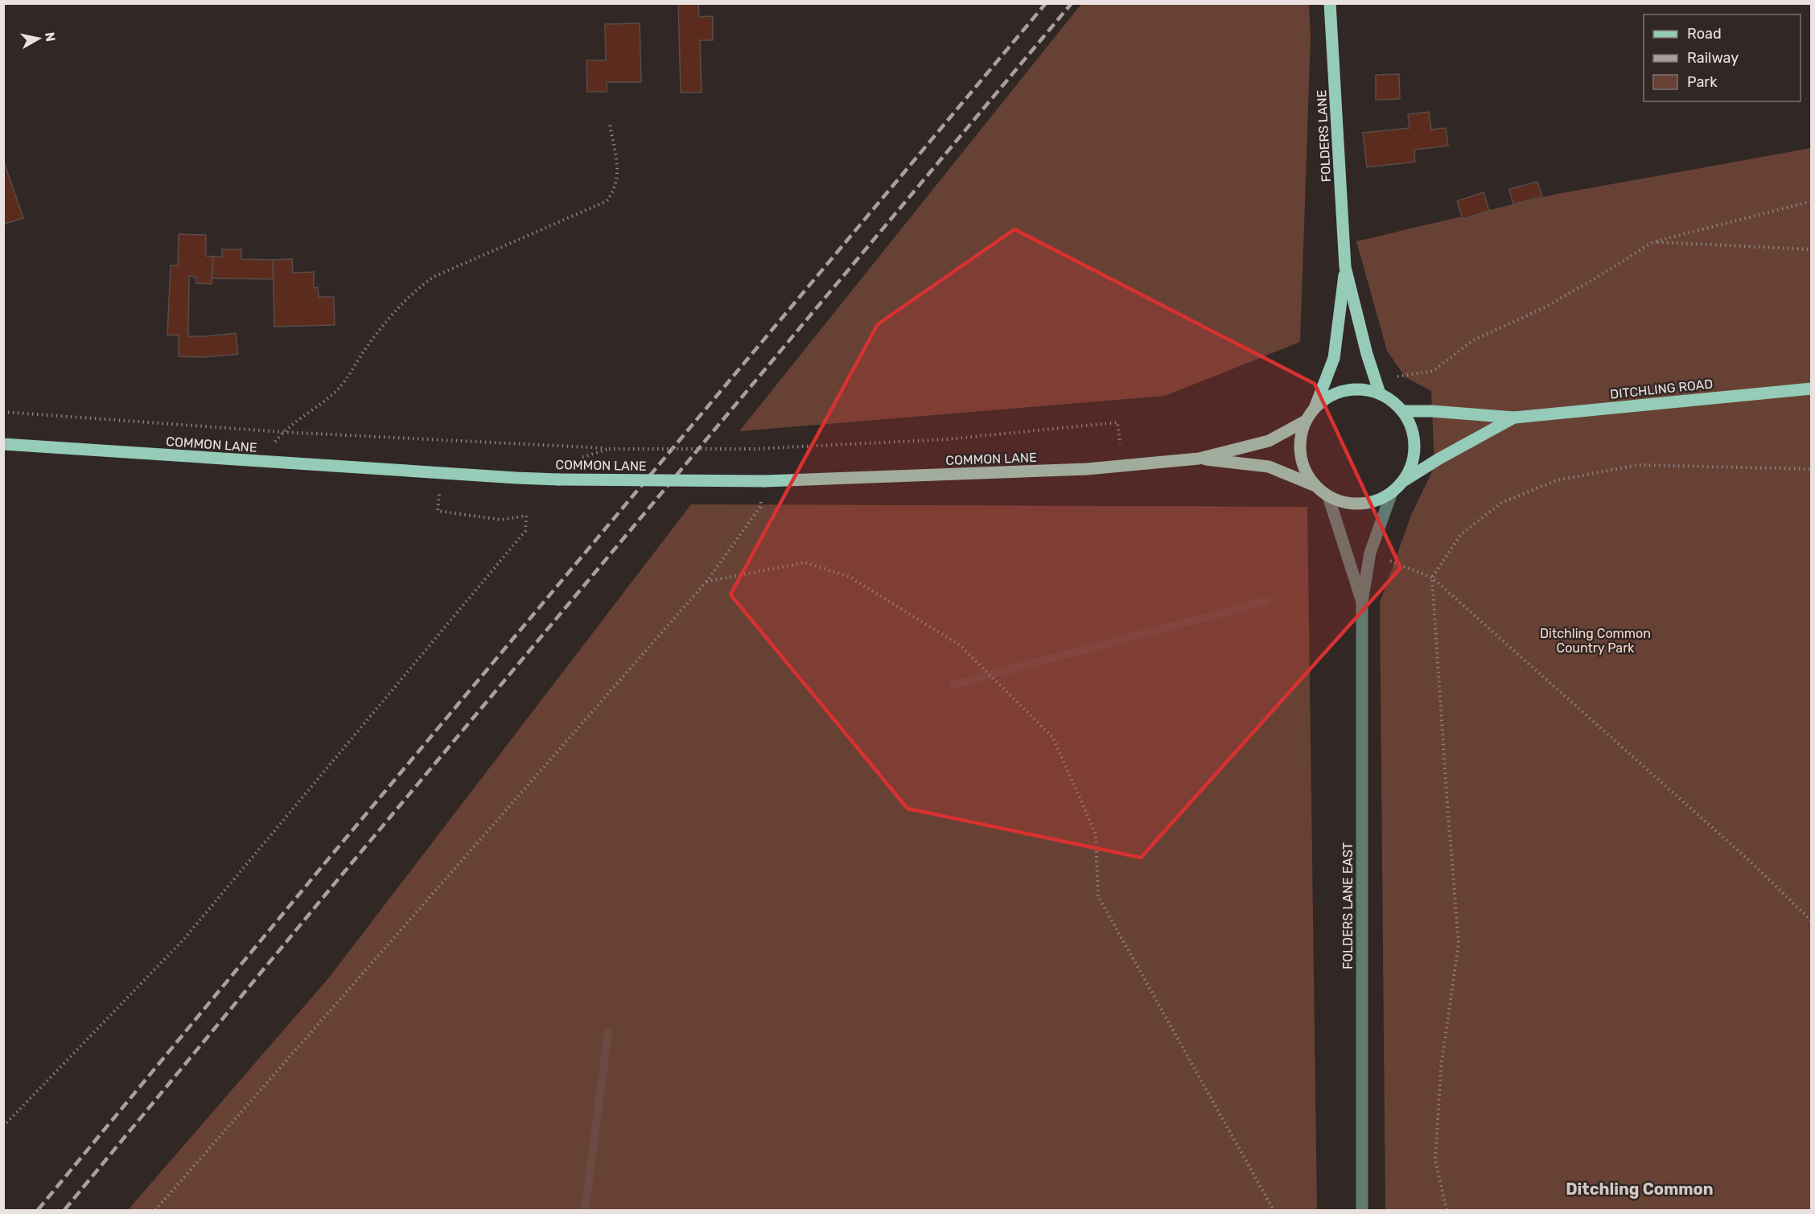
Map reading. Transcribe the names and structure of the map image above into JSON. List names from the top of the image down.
{
  "streets": {
    "main road": ["FOLDERS LANE", "DITCHLING ROAD", "COMMON LANE"],
    "street": ["FOLDERS LANE EAST"]
  },
  "crossings": [
    ["FOLDERS LANE", "DITCHLING ROAD"],
    ["FOLDERS LANE", "COMMON LANE"],
    ["FOLDERS LANE", "FOLDERS LANE EAST"],
    ["DITCHLING ROAD", "COMMON LANE"],
    ["DITCHLING ROAD", "FOLDERS LANE EAST"],
    ["COMMON LANE", "FOLDERS LANE EAST"]
  ],
  "districts": ["Ditchling Common"],
  "parks": ["Ditchling Common Country Park"],
  "legend": ["Road", "Railway", "Park"],
  "north": "right"
}
